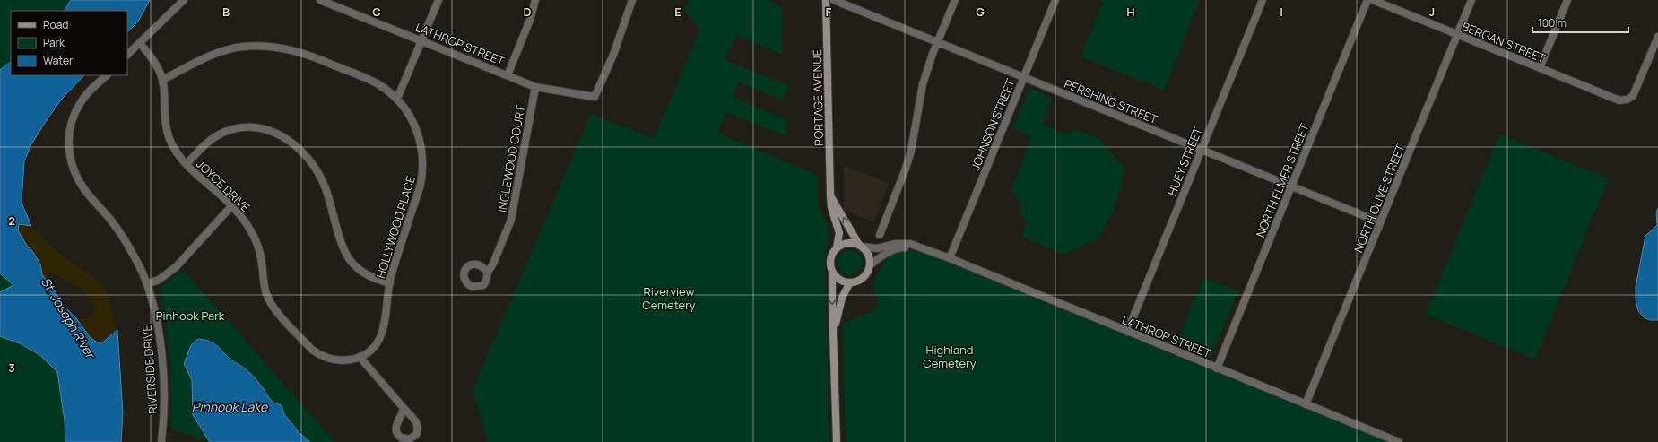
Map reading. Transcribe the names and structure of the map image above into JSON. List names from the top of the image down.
{
  "streets": {
    "main road": ["PORTAGE AVENUE"],
    "street": [
      "BERGAN STREET",
      "LATHROP STREET",
      "PERSHING STREET",
      "JOHNSON STREET",
      "INGLEWOOD COURT",
      "HUEY STREET",
      "NORTH ELMER STREET",
      "JOYCE DRIVE",
      "NORTH OLIVE STREET",
      "HOLLYWOOD PLACE",
      "RIVERSIDE DRIVE"
    ]
  },
  "crossings": [
    ["BERGAN STREET", "NORTH OLIVE STREET"],
    ["LATHROP STREET", "PORTAGE AVENUE"],
    ["LATHROP STREET", "JOHNSON STREET"],
    ["LATHROP STREET", "INGLEWOOD COURT"],
    ["LATHROP STREET", "HUEY STREET"],
    ["LATHROP STREET", "NORTH ELMER STREET"],
    ["LATHROP STREET", "NORTH OLIVE STREET"],
    ["PERSHING STREET", "JOHNSON STREET"],
    ["PERSHING STREET", "HUEY STREET"],
    ["PERSHING STREET", "NORTH ELMER STREET"],
    ["PERSHING STREET", "NORTH OLIVE STREET"],
    ["JOYCE DRIVE", "HOLLYWOOD PLACE"]
  ],
  "water": ["St. Joseph River", "Pinhook Lake"],
  "parks": ["Riverview Cemetery", "Pinhook Park", "Highland Cemetery"],
  "legend": ["Road", "Park", "Water"],
  "scale_bar": "100 m",
  "grid": {
    "columns": [
      "B",
      "C",
      "D",
      "E",
      "F",
      "G",
      "H",
      "I",
      "J"
    ],
    "rows": ["2", "3"]
  }
}
